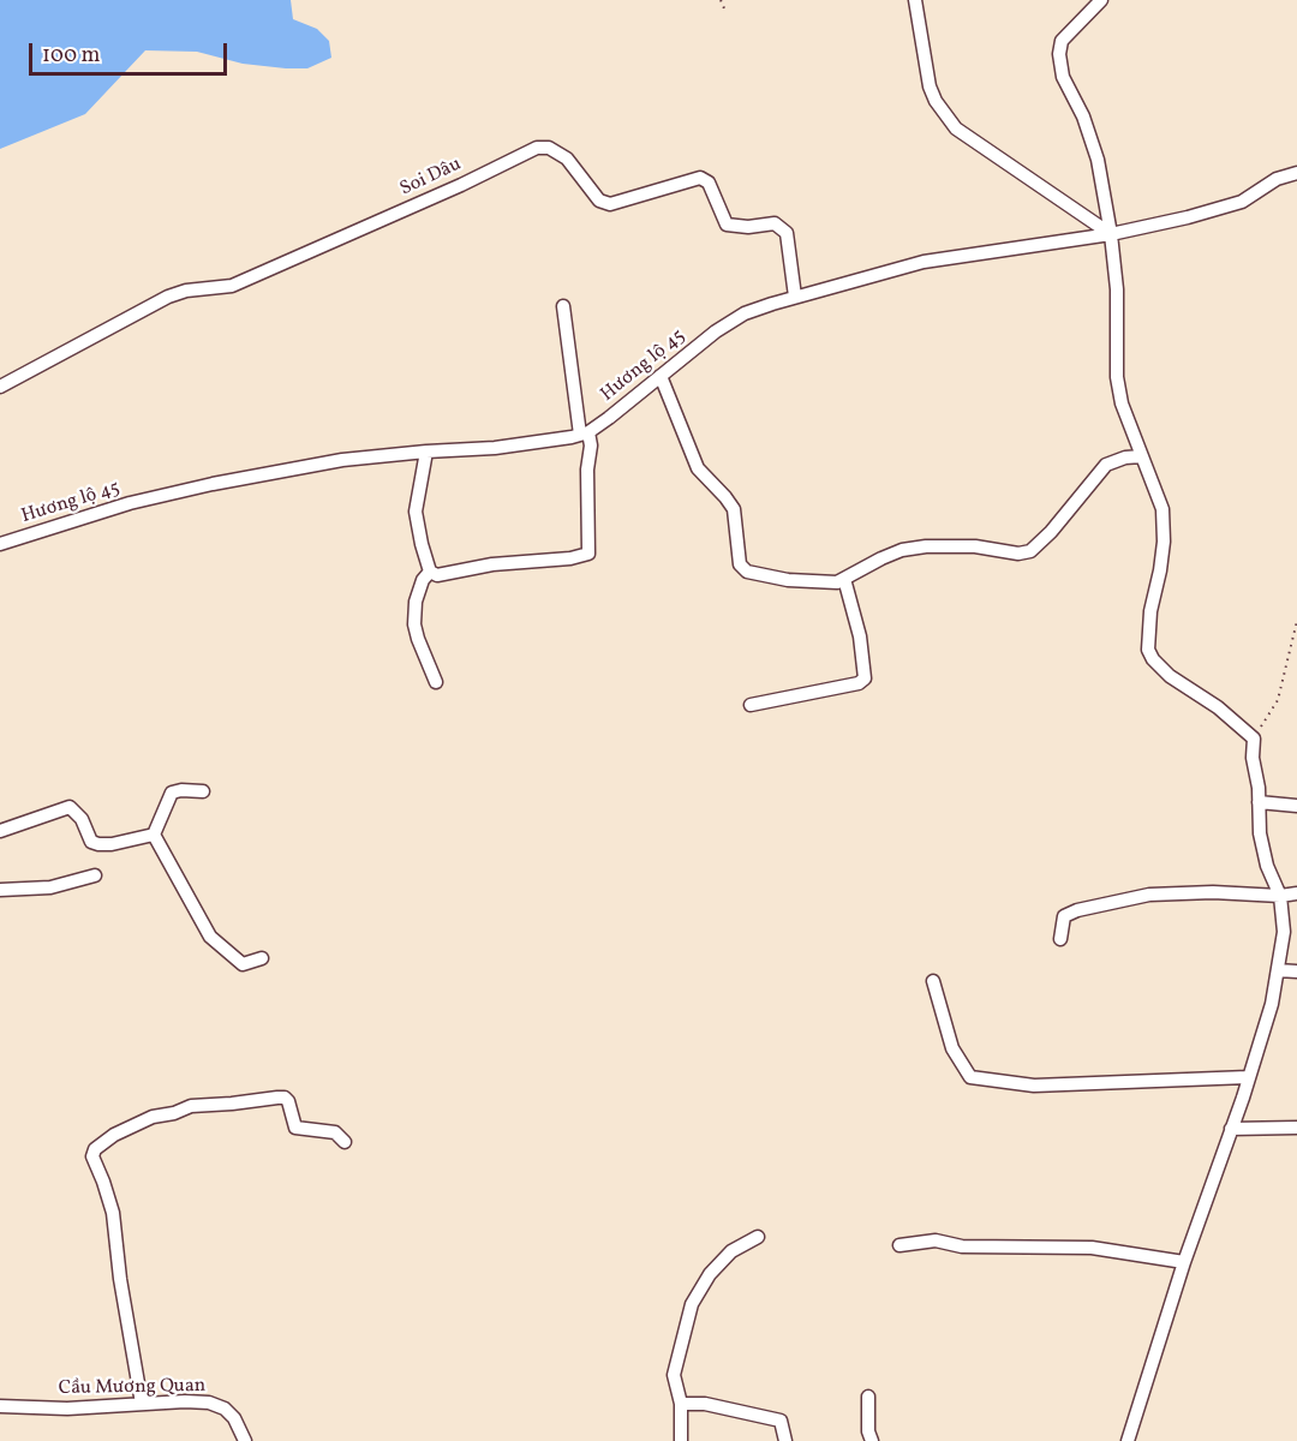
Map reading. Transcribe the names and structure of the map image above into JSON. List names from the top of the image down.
{
  "streets": {
    "street": ["Soi Dâu", "Hương lộ 45", "Cầu Mương Quan"]
  },
  "crossings": [
    ["Soi Dâu", "Hương lộ 45"]
  ],
  "scale_bar": "100 m"
}
